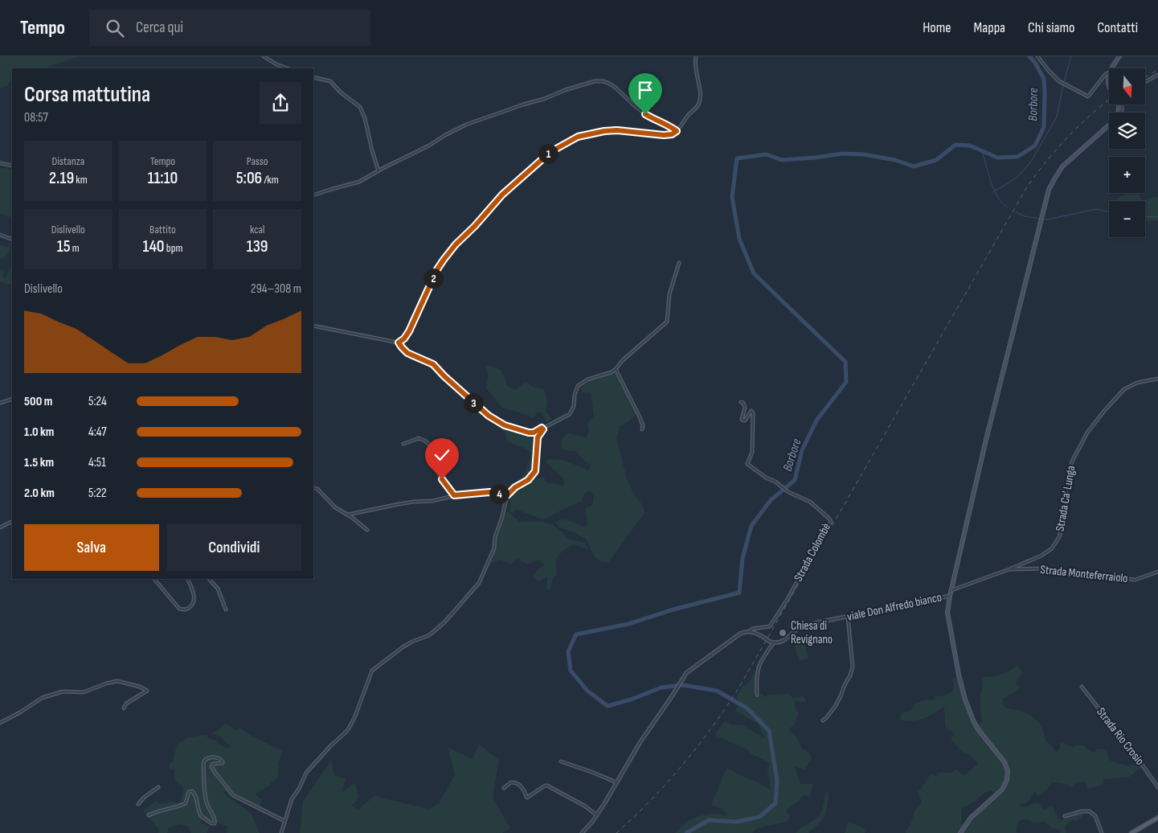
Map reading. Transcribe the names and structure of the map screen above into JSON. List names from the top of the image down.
{
  "streets": {
    "street": [
      "Strada Ca' Lunga",
      "Strada Colombè",
      "Strada Monteferraiolo",
      "viale Don Alfredo bianco",
      "Strada Rio Crosio"
    ]
  },
  "crossings": [
    ["Strada Ca' Lunga", "Strada Monteferraiolo"]
  ],
  "water": ["Borbore"],
  "places": ["Chiesa di Revignano"],
  "north": "bottom",
  "page": {
    "header": "Tempo",
    "search": "Cerca qui",
    "nav": [
      "Home",
      "Mappa",
      "Chi siamo",
      "Contatti"
    ],
    "map_buttons": ["+", "−"],
    "heading": ["Corsa mattutina", "08:57"],
    "stats": [
      ["Distanza", "2.19 km"],
      ["Tempo", "11:10"],
      ["Passo", "5:06 /km"],
      ["Dislivello", "15 m"],
      ["Battito", "140 bpm"],
      ["kcal", "139"]
    ],
    "pins": [
      "1",
      "2",
      "3",
      "4"
    ],
    "chart": ["Dislivello", "294–308 m"],
    "list": [
      {
        "name": "500 m",
        "note": "5:24"
      },
      {
        "name": "1.0 km",
        "note": "4:47"
      },
      {
        "name": "1.5 km",
        "note": "4:51"
      },
      {
        "name": "2.0 km",
        "note": "5:22"
      }
    ],
    "buttons": ["Salva", "Condividi"]
  }
}
